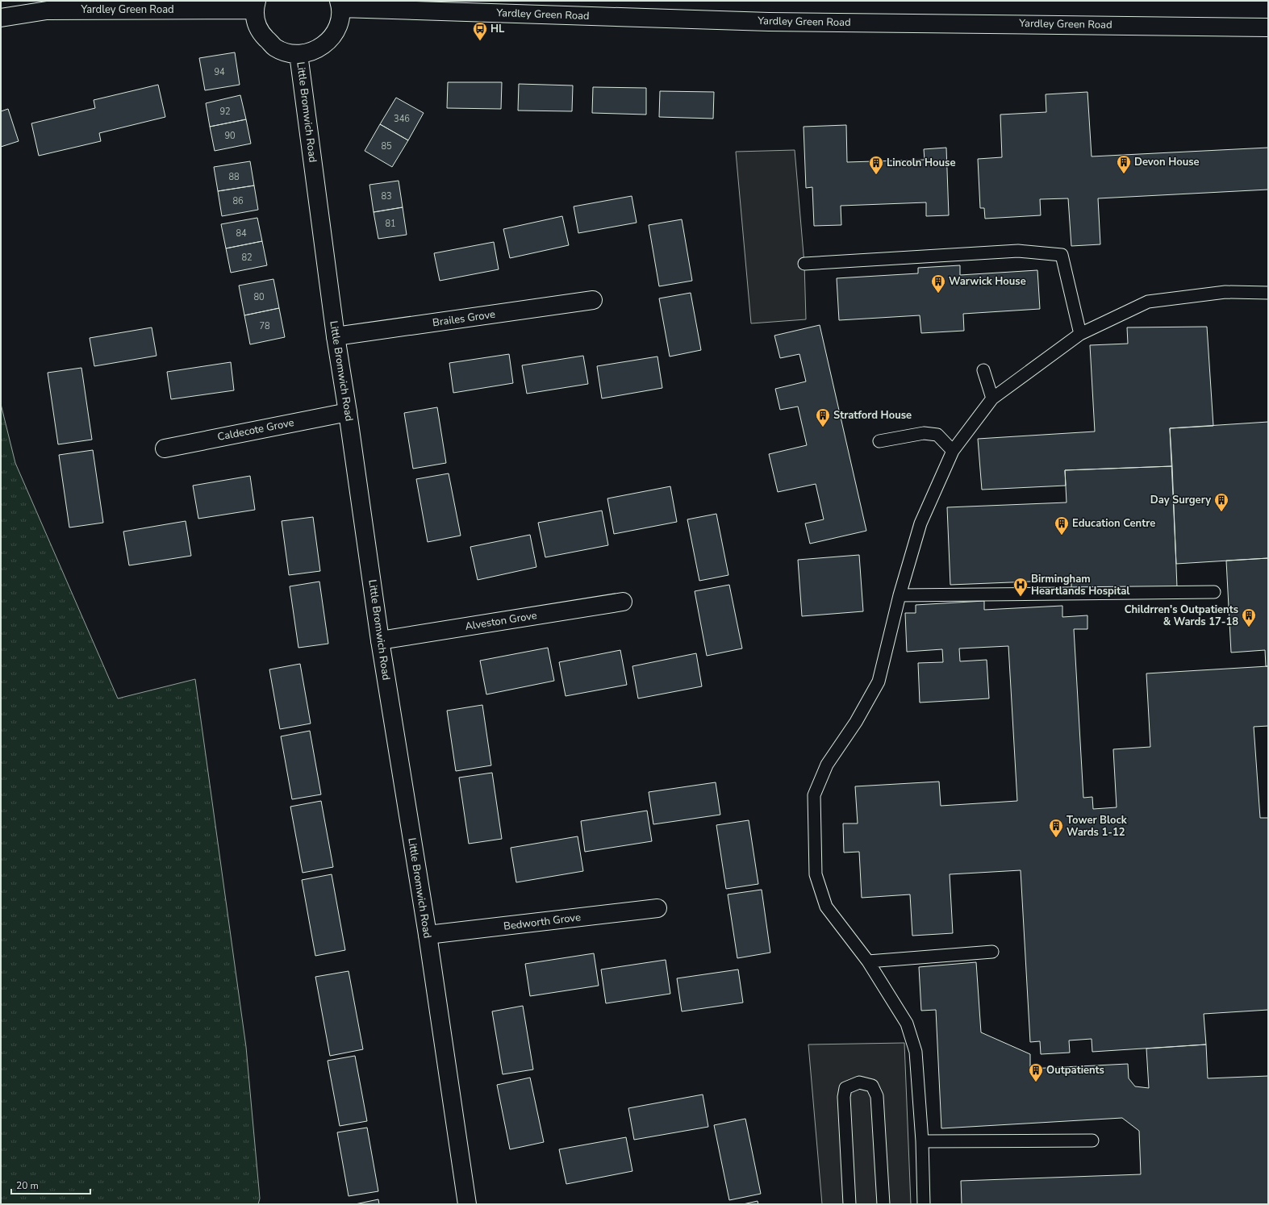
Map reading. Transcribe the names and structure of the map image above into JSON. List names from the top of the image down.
{
  "streets": {
    "street": [
      "Yardley Green Road",
      "Little Bromwich Road",
      "Brailes Grove",
      "Caldecote Grove",
      "Alveston Grove",
      "Bedworth Grove"
    ]
  },
  "crossings": [
    ["Little Bromwich Road", "Brailes Grove"],
    ["Little Bromwich Road", "Caldecote Grove"],
    ["Little Bromwich Road", "Alveston Grove"],
    ["Little Bromwich Road", "Bedworth Grove"]
  ],
  "places": {
    "bus stop": ["HL"],
    "building": [
      "Devon House",
      "Lincoln House",
      "Warwick House",
      "Stratford House",
      "Day Surgery",
      "Education Centre",
      "Childrren's Outpatients & Wards 17-18",
      "Tower Block Wards 1-12",
      "Outpatients"
    ],
    "hospital": ["Birmingham Heartlands Hospital"]
  },
  "house_numbers": [
    "94",
    "92",
    "346",
    "90",
    "85",
    "88",
    "83",
    "86",
    "81",
    "84",
    "82",
    "80",
    "78"
  ],
  "scale_bar": "20 m"
}
